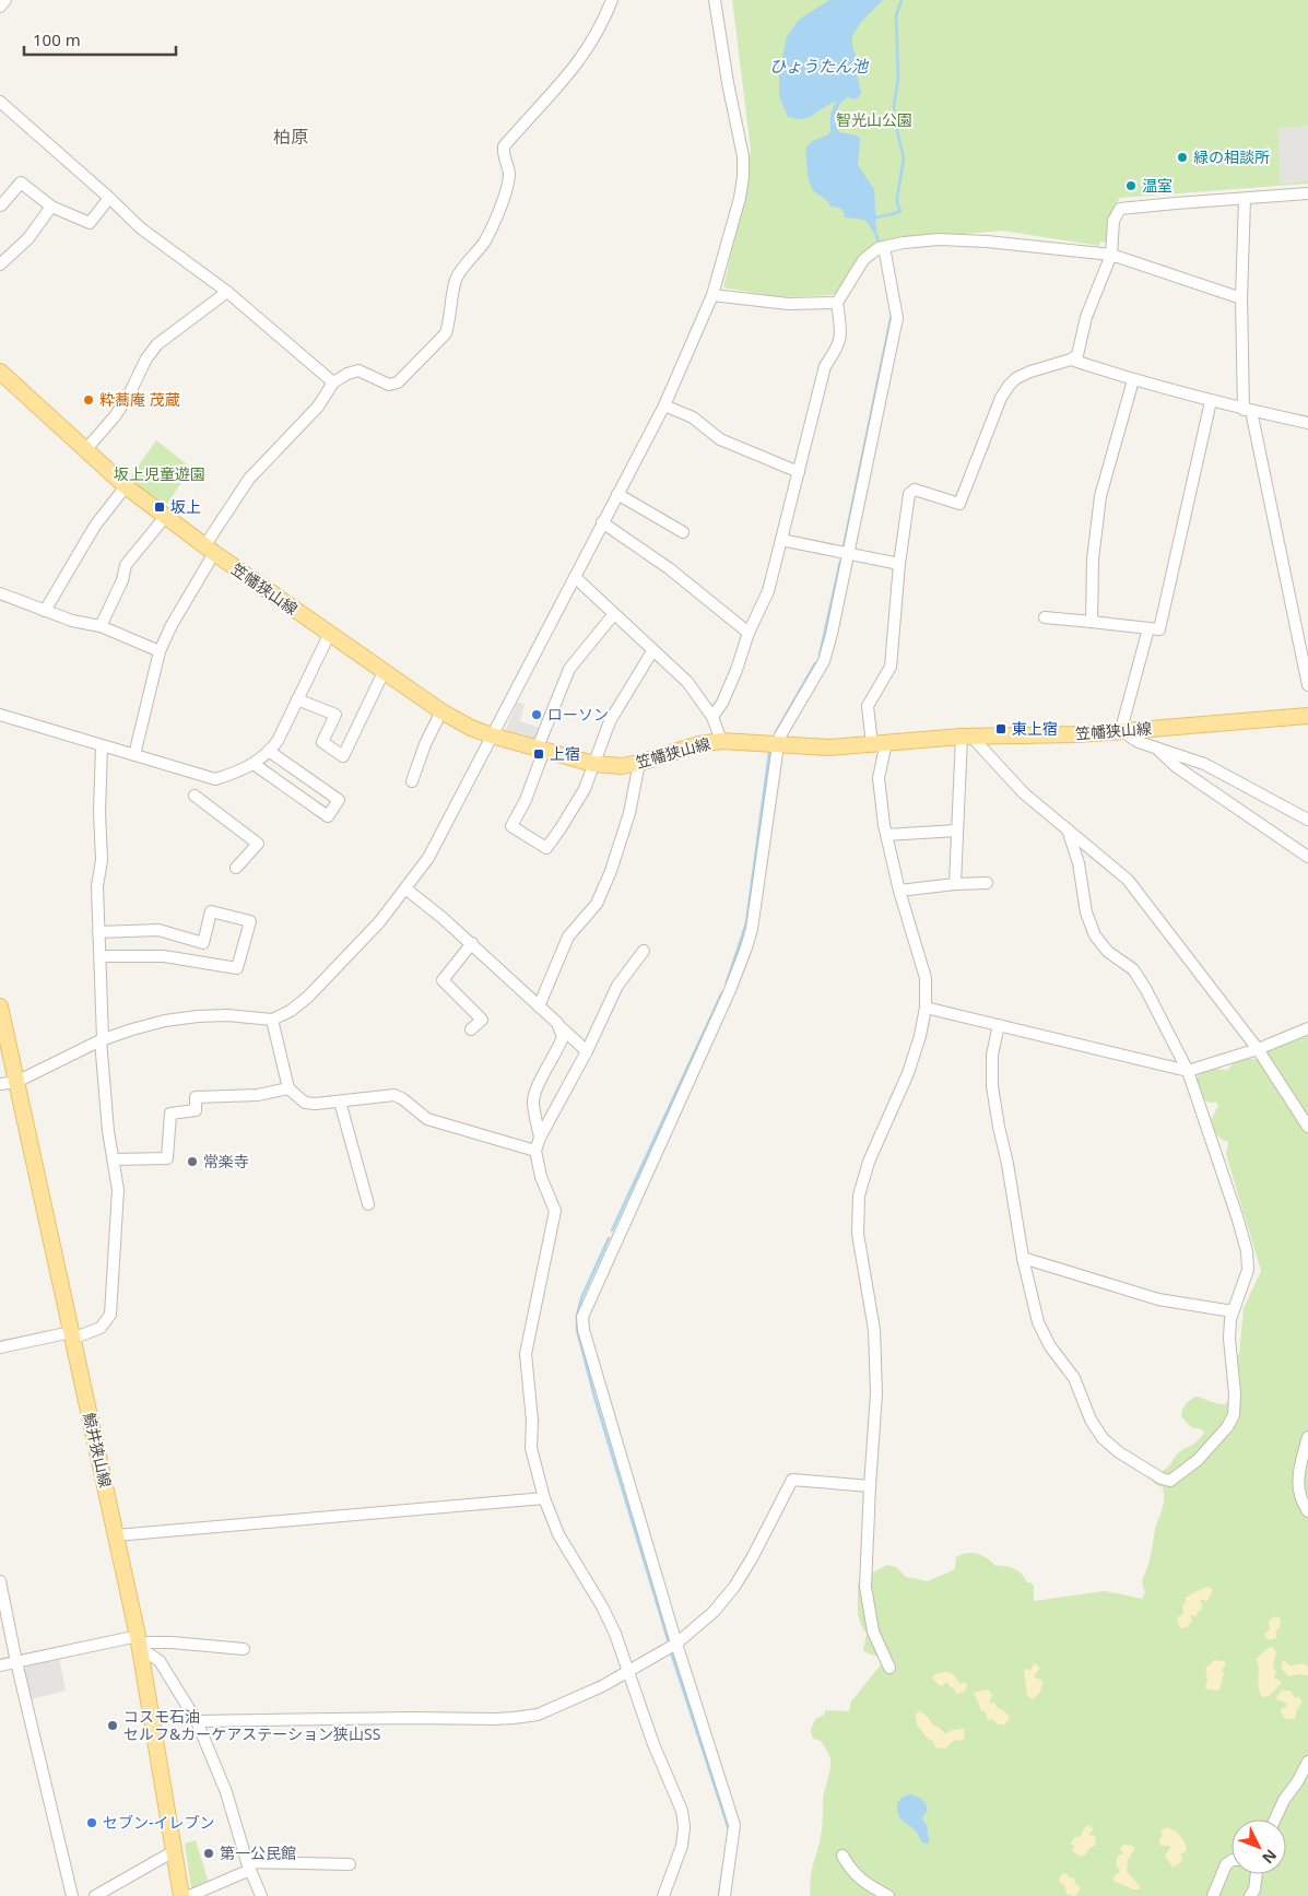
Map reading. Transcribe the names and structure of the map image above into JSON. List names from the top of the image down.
{
  "streets": {
    "main road": ["笠幡狭山線", "鯨井狭山線"]
  },
  "districts": ["柏原"],
  "water": ["ひょうたん池"],
  "parks": ["智光山公園", "坂上児童遊園"],
  "places": {
    "other": [
      "緑の相談所",
      "温室",
      "粋蕎庵 茂蔵",
      "ローソン",
      "常楽寺",
      "コスモ石油 セルフ&カーケアステーション狭山SS",
      "セブン-イレブン",
      "第一公民館"
    ],
    "transit": ["坂上", "東上宿", "上宿"]
  },
  "scale_bar": "100 m",
  "north": "bottom right"
}
